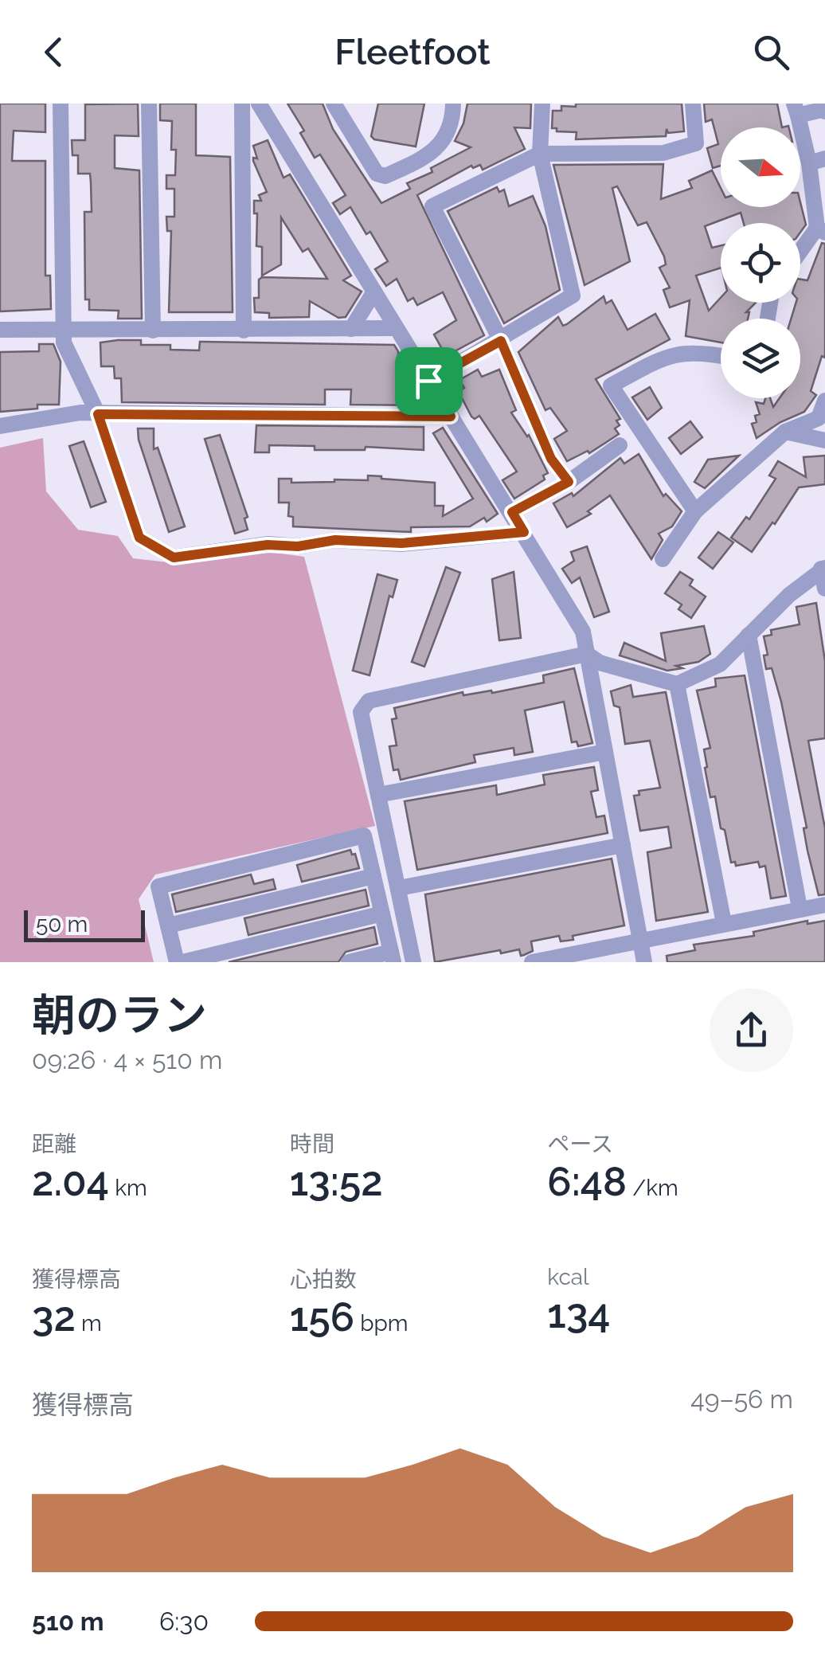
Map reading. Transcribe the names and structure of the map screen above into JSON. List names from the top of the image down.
{
  "scale_bar": "50 m",
  "north": "right",
  "page": {
    "header": "Fleetfoot",
    "scale": "50 m",
    "heading": ["朝のラン", "09:26 · 4 × 510 m"],
    "stats": [
      ["距離", "2.04 km"],
      ["時間", "13:52"],
      ["ペース", "6:48 /km"],
      ["獲得標高", "32 m"],
      ["心拍数", "156 bpm"],
      ["kcal", "134"]
    ],
    "chart": ["獲得標高", "49–56 m"],
    "list": [
      {
        "name": "510 m",
        "note": "6:30"
      }
    ]
  }
}
